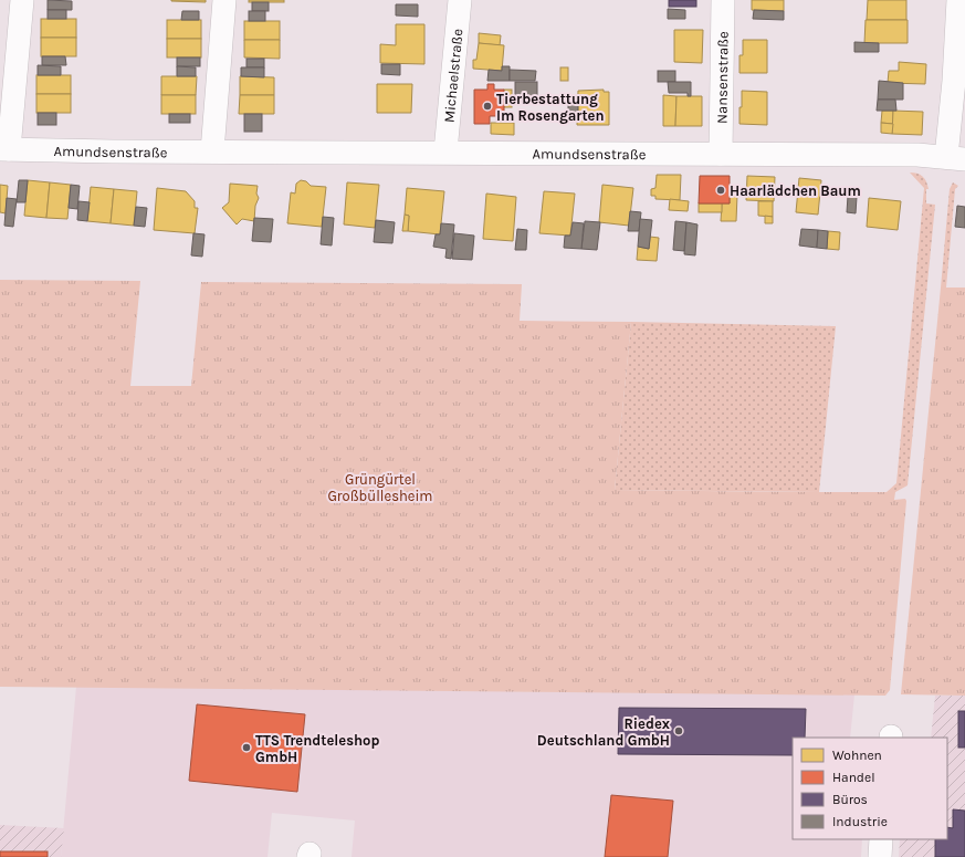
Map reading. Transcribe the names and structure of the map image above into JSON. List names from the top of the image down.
{
  "streets": {
    "street": ["Michaelstraße", "Nansenstraße", "Amundsenstraße"]
  },
  "crossings": [
    ["Michaelstraße", "Amundsenstraße"],
    ["Nansenstraße", "Amundsenstraße"]
  ],
  "parks": ["Grüngürtel Großbüllesheim"],
  "places": [
    "Tierbestattung Im Rosengarten",
    "Haarlädchen Baum",
    "Riedex Deutschland GmbH",
    "TTS Trendteleshop GmbH"
  ],
  "legend": [
    "Wohnen",
    "Handel",
    "Büros",
    "Industrie"
  ]
}
